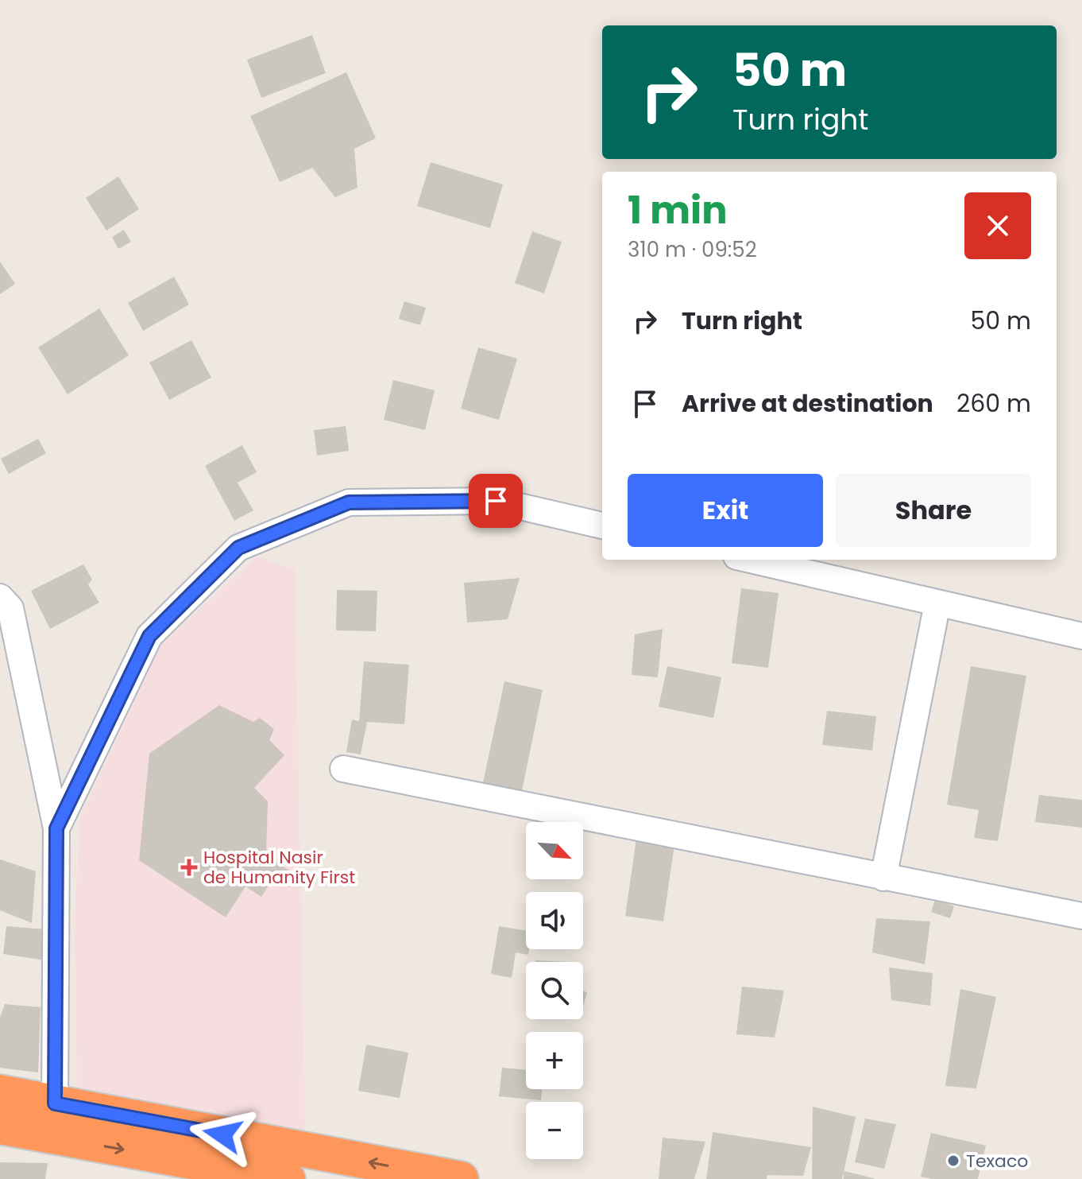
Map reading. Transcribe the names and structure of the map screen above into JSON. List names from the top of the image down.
{
  "places": {
    "health": ["Hospital Nasir de Humanity First"],
    "other": ["Texaco"]
  },
  "north": "bottom right",
  "page": {
    "turn": ["50 m", "Turn right"],
    "heading": ["1 min", "310 m · 09:52"],
    "list": [
      {
        "name": "Turn right",
        "value": "50 m"
      },
      {
        "name": "Arrive at destination",
        "value": "260 m"
      }
    ],
    "buttons": ["Exit", "Share"],
    "map_buttons": ["+", "−"]
  }
}
